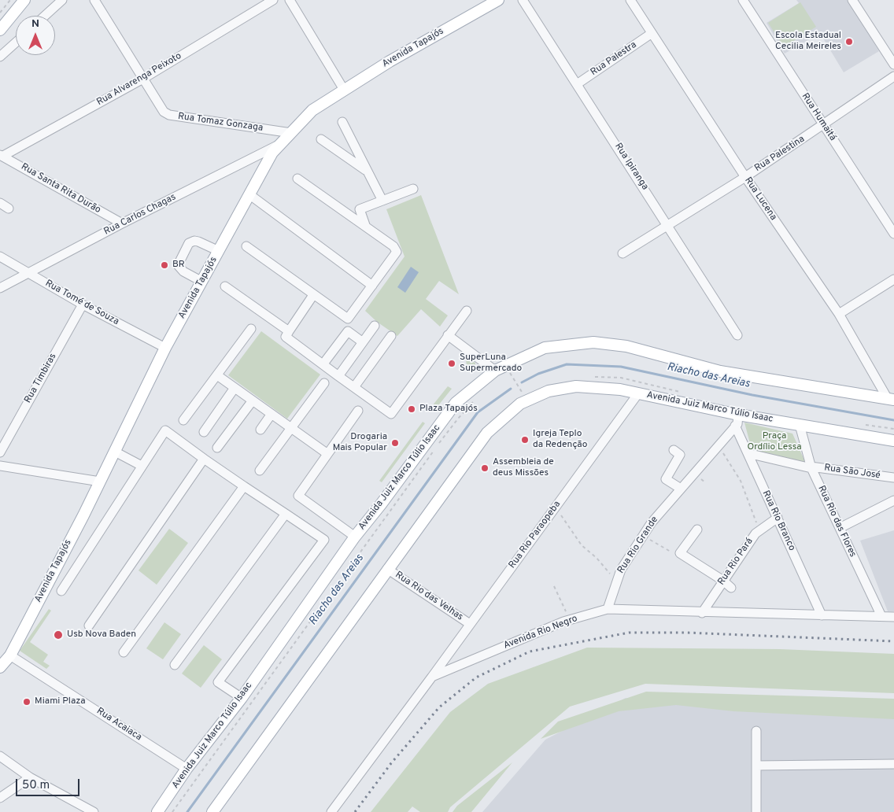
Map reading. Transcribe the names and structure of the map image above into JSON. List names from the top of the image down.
{
  "streets": {
    "main road": ["Avenida Tapajós", "Avenida Juiz Marco Túlio Isaac"],
    "street": [
      "Rua Palestra",
      "Rua Alvarenga Peixoto",
      "Rua Humaitá",
      "Rua Tomaz Gonzaga",
      "Rua Palestina",
      "Rua Ipiranga",
      "Rua Santa Rita Durão",
      "Rua Lucena",
      "Rua Carlos Chagas",
      "Rua Tomé de Souza",
      "Rua Timbiras",
      "Rua São José",
      "Rua Rio Branco",
      "Rua Rio das Flores",
      "Rua Rio Paraopeba",
      "Rua Rio Grande",
      "Rua Rio Pará",
      "Rua Rio das Velhas",
      "Avenida Rio Negro",
      "Rua Acaiaca"
    ]
  },
  "crossings": [
    ["Avenida Tapajós", "Rua Tomaz Gonzaga"],
    ["Avenida Tapajós", "Rua Carlos Chagas"],
    ["Avenida Tapajós", "Rua Tomé de Souza"],
    ["Avenida Tapajós", "Rua Acaiaca"],
    ["Rua Palestra", "Rua Ipiranga"],
    ["Rua Palestra", "Rua Lucena"],
    ["Rua Alvarenga Peixoto", "Rua Tomaz Gonzaga"],
    ["Rua Alvarenga Peixoto", "Rua Santa Rita Durão"],
    ["Rua Humaitá", "Rua Palestina"],
    ["Rua Palestina", "Rua Ipiranga"],
    ["Rua Palestina", "Rua Lucena"],
    ["Rua Santa Rita Durão", "Rua Carlos Chagas"],
    ["Rua Lucena", "Avenida Juiz Marco Túlio Isaac"],
    ["Rua Carlos Chagas", "Rua Tomé de Souza"],
    ["Rua Tomé de Souza", "Rua Timbiras"],
    ["Avenida Juiz Marco Túlio Isaac", "Rua Rio das Flores"],
    ["Avenida Juiz Marco Túlio Isaac", "Rua Rio Paraopeba"],
    ["Avenida Juiz Marco Túlio Isaac", "Rua Rio Grande"],
    ["Avenida Juiz Marco Túlio Isaac", "Rua Rio das Velhas"],
    ["Avenida Juiz Marco Túlio Isaac", "Rua Acaiaca"],
    ["Rua São José", "Rua Rio Branco"],
    ["Rua São José", "Rua Rio das Flores"],
    ["Rua Rio Branco", "Rua Rio Grande"],
    ["Rua Rio Branco", "Rua Rio Pará"],
    ["Rua Rio Branco", "Avenida Rio Negro"],
    ["Rua Rio das Flores", "Avenida Rio Negro"],
    ["Rua Rio Paraopeba", "Rua Rio das Velhas"],
    ["Rua Rio Paraopeba", "Avenida Rio Negro"],
    ["Rua Rio Grande", "Avenida Rio Negro"],
    ["Rua Rio Pará", "Avenida Rio Negro"]
  ],
  "water": ["Riacho das Areias"],
  "parks": ["Praça Ordílio Lessa"],
  "places": [
    "Escola Estadual Cecilia Meireles",
    "BR",
    "SuperLuna Supermercado",
    "Plaza Tapajós",
    "Igreja Teplo da Redenção",
    "Drogaria Mais Popular",
    "Assembleia de deus Missões",
    "Usb Nova Baden",
    "Miami Plaza"
  ],
  "scale_bar": "50 m",
  "north": "top"
}
